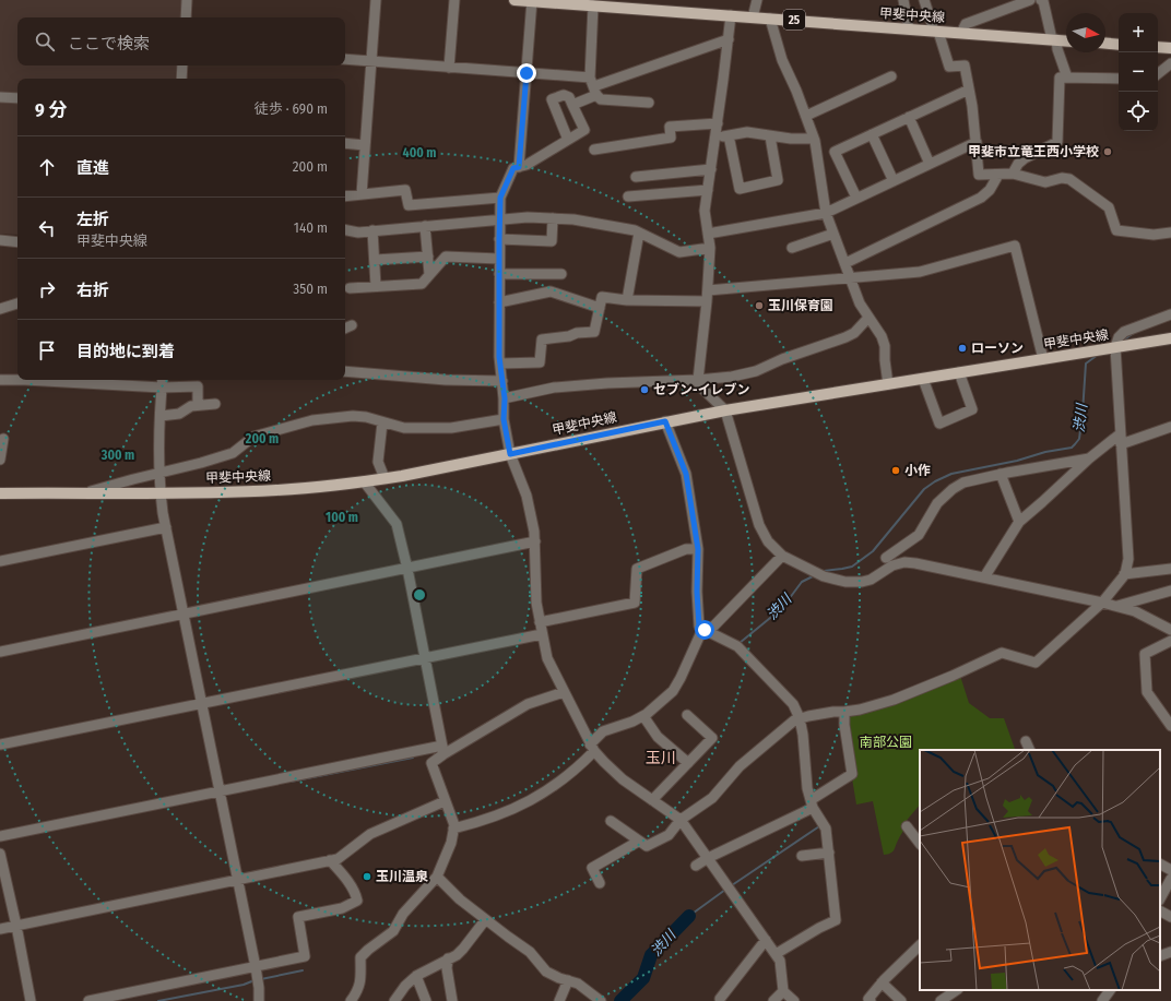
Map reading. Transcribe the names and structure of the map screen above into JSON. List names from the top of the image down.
{
  "streets": {
    "main road": ["甲斐中央線", "25"]
  },
  "districts": ["玉川"],
  "water": ["渋川"],
  "parks": ["南部公園"],
  "places": [
    "甲斐市立竜王西小学校",
    "玉川保育園",
    "ローソン",
    "セブン-イレブン",
    "小作",
    "玉川温泉"
  ],
  "north": "right",
  "page": {
    "map_buttons": ["+", "−"],
    "search": "ここで検索",
    "heading": ["9 分", "徒歩 · 690 m"],
    "list": [
      ["直進", "200 m"],
      ["左折", "甲斐中央線", "140 m"],
      ["右折", "350 m"],
      "目的地に到着"
    ]
  },
  "rings": [
    "400 m",
    "200 m",
    "300 m",
    "100 m"
  ]
}
